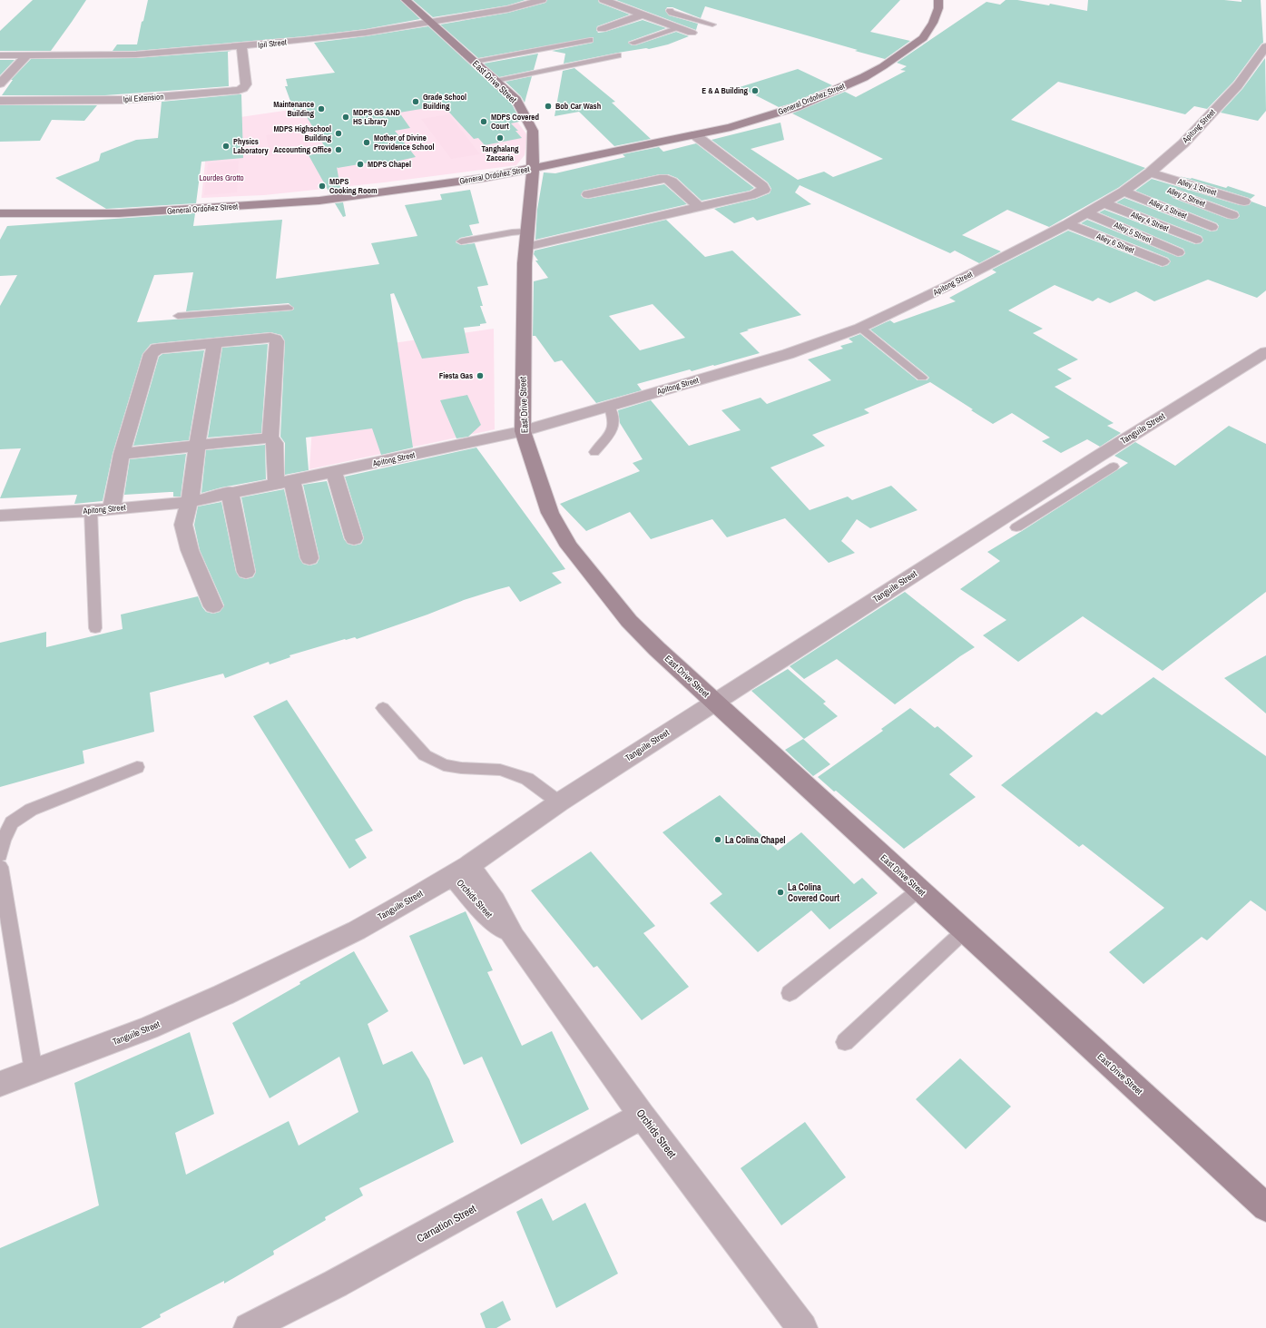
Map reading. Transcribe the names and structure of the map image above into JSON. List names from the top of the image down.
{
  "streets": {
    "street": [
      "Ipil Street",
      "East Drive Street",
      "Ipil Extension",
      "General Ordoñez Street",
      "Apitong Street",
      "Alley 1 Street",
      "Alley 2 Street",
      "Alley 3 Street",
      "Alley 4 Street",
      "Alley 5 Street",
      "Alley 6 Street",
      "Tanguile Street",
      "Orchids Street",
      "Carnation Street"
    ]
  },
  "crossings": [
    ["Ipil Street", "East Drive Street"],
    ["Ipil Street", "Ipil Extension"],
    ["East Drive Street", "General Ordoñez Street"],
    ["East Drive Street", "Apitong Street"],
    ["East Drive Street", "Tanguile Street"],
    ["Apitong Street", "Alley 1 Street"],
    ["Apitong Street", "Alley 2 Street"],
    ["Apitong Street", "Alley 3 Street"],
    ["Apitong Street", "Alley 4 Street"],
    ["Apitong Street", "Alley 5 Street"],
    ["Apitong Street", "Alley 6 Street"],
    ["Alley 1 Street", "Alley 2 Street"],
    ["Tanguile Street", "Orchids Street"],
    ["Orchids Street", "Carnation Street"]
  ],
  "parks": ["Lourdes Grotto"],
  "places": [
    "E & A Building",
    "Grade School Building",
    "Bob Car Wash",
    "Maintenance Building",
    "MDPS GS AND HS Library",
    "MDPS Covered Court",
    "MDPS Highschool Building",
    "Tanghalang Zaccaria",
    "Mother of Divine Providence School",
    "Physics Laboratory",
    "Accounting Office",
    "MDPS Chapel",
    "MDPS Cooking Room",
    "Fiesta Gas",
    "La Colina Chapel",
    "La Colina Covered Court"
  ]
}
